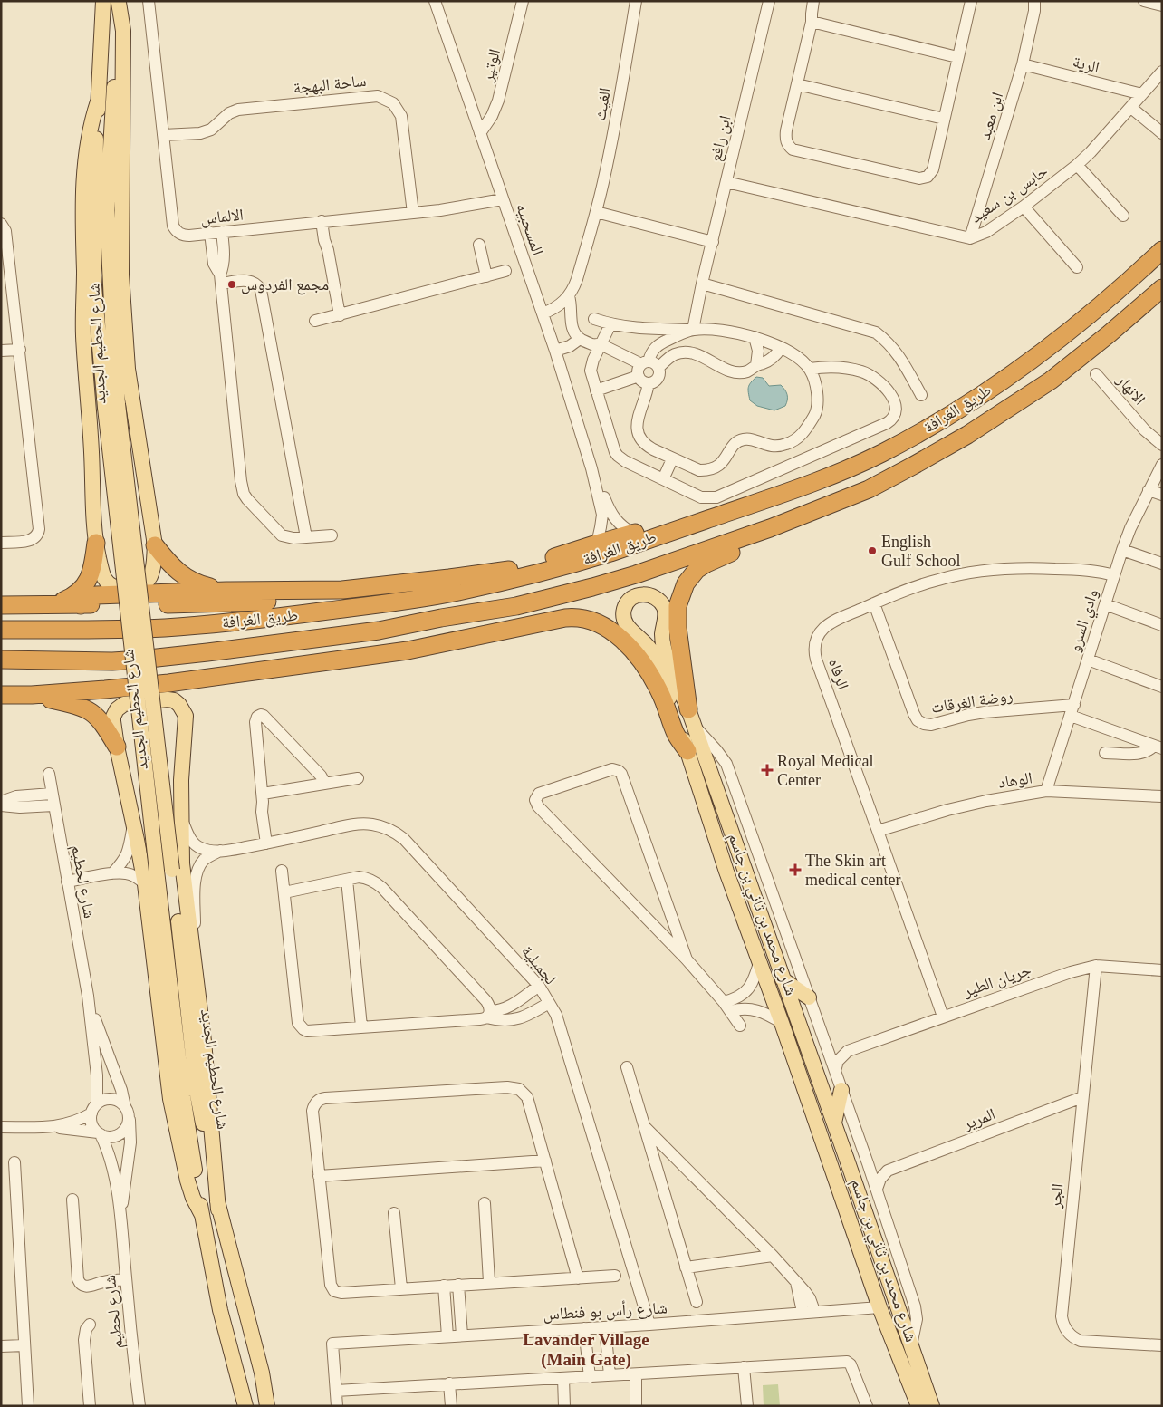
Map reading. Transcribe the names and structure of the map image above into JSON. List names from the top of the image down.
{
  "streets": {
    "highway": ["طريق الغرافة"],
    "main road": ["شارع الحطيم الجديد", "شارع محمد بن ثاني بن جاسم"],
    "street": [
      "الرية",
      "الوتير",
      "ساحة البهجة",
      "الغيث",
      "ابن معبد",
      "ابن رافع",
      "حابس بن سعيد",
      "الالماس",
      "المسحبيه",
      "الانهار",
      "وادي السرو",
      "الرفاه",
      "روضة الغرقات",
      "الوهاد",
      "شارع لحطيم",
      "لجميلية",
      "جريان الطير",
      "المرير",
      "الجر",
      "شارع رأس بو فنطاس"
    ]
  },
  "crossings": [
    ["الرية", "ابن معبد"],
    ["الرية", "حابس بن سعيد"],
    ["الوتير", "المسحبيه"],
    ["ساحة البهجة", "الالماس"],
    ["الغيث", "المسحبيه"],
    ["ابن معبد", "حابس بن سعيد"],
    ["ابن رافع", "حابس بن سعيد"],
    ["الالماس", "المسحبيه"],
    ["وادي السرو", "الرفاه"],
    ["وادي السرو", "روضة الغرقات"],
    ["وادي السرو", "الوهاد"],
    ["الرفاه", "روضة الغرقات"],
    ["الرفاه", "الوهاد"],
    ["الرفاه", "جريان الطير"],
    ["شارع محمد بن ثاني بن جاسم", "شارع رأس بو فنطاس"],
    ["لجميلية", "شارع رأس بو فنطاس"],
    ["جريان الطير", "الجر"],
    ["المرير", "الجر"]
  ],
  "districts": ["Lavander Village (Main Gate)"],
  "places": {
    "other": ["مجمع الفردوس", "English Gulf School"],
    "health": ["Royal Medical Center", "The Skin art medical center"]
  }
}
